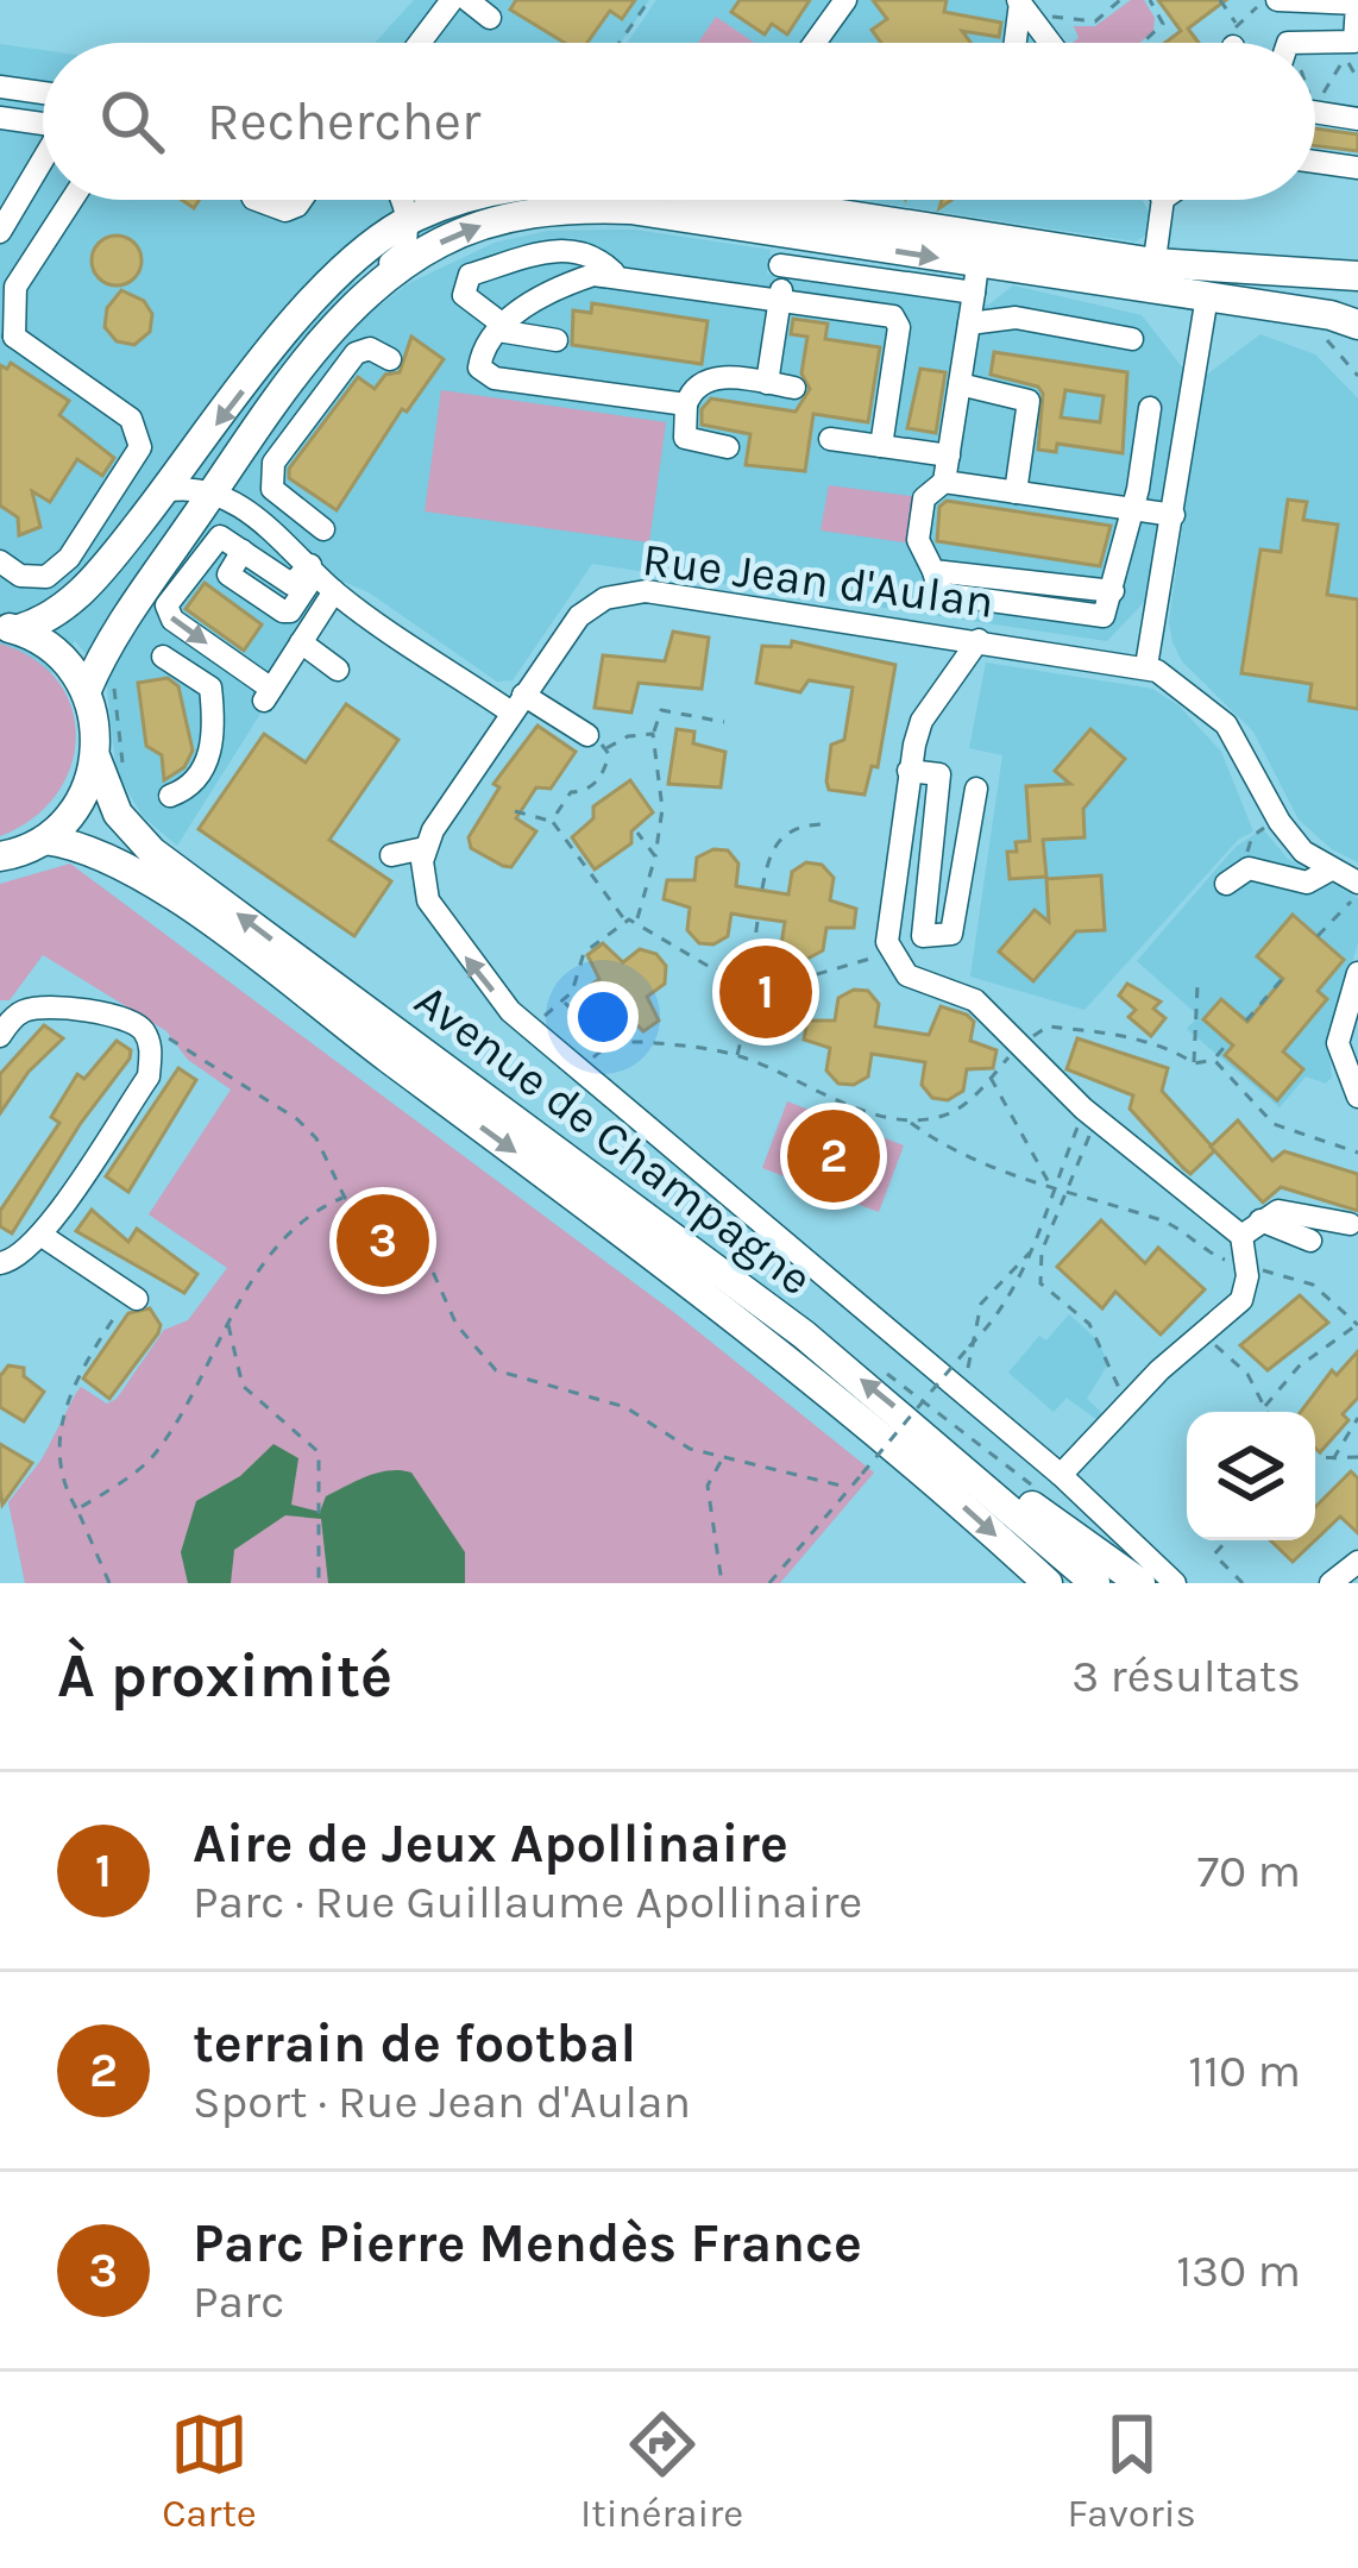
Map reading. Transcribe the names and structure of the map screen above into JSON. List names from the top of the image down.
{
  "streets": {
    "main road": ["Avenue de Champagne"],
    "street": ["Rue Jean d'Aulan"]
  },
  "page": {
    "search": "Rechercher",
    "pins": ["1", "2", "3"],
    "heading": ["À proximité", "3 résultats"],
    "list": [
      {
        "mark": "1",
        "name": "Aire de Jeux Apollinaire",
        "note": "Parc · Rue Guillaume Apollinaire",
        "value": "70 m"
      },
      {
        "mark": "2",
        "name": "terrain de footbal",
        "note": "Sport · Rue Jean d'Aulan",
        "value": "110 m"
      },
      {
        "mark": "3",
        "name": "Parc Pierre Mendès France",
        "note": "Parc",
        "value": "130 m"
      }
    ],
    "nav": ["Carte", "Itinéraire", "Favoris"]
  }
}
